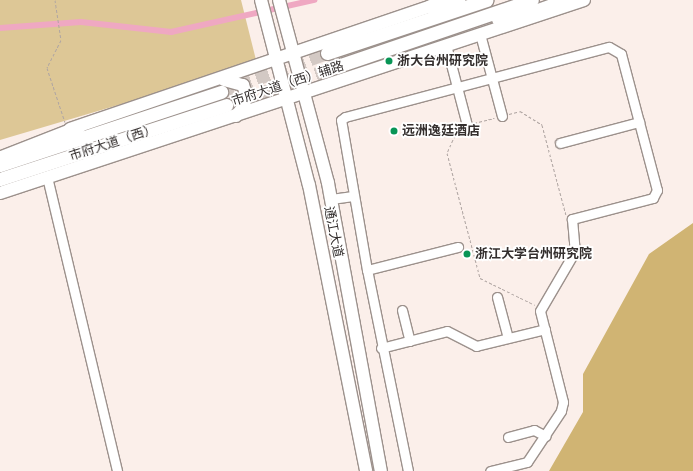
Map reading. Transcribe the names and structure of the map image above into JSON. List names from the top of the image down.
{
  "streets": {
    "highway": ["市府大道（西）"],
    "main road": ["市府大道（西）辅路", "通江大道"]
  },
  "crossings": [
    ["市府大道（西）辅路", "市府大道（西）"],
    ["市府大道（西）辅路", "通江大道"]
  ],
  "places": ["浙大台州研究院", "远洲逸廷酒店", "浙江大学台州研究院"]
}
